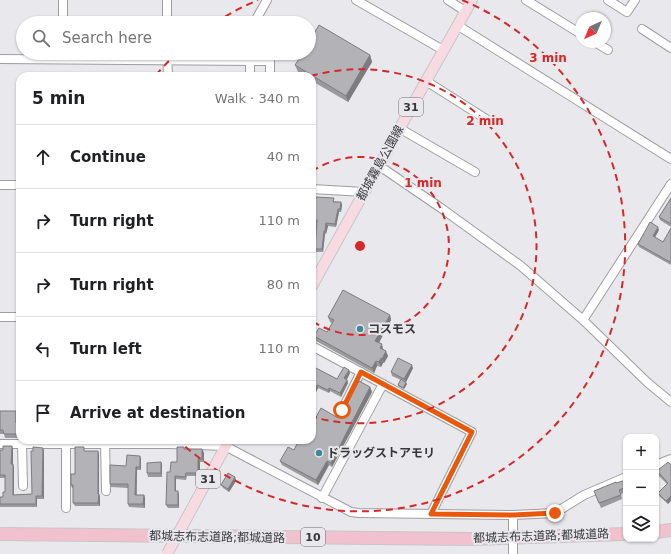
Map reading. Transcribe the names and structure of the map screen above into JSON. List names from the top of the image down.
{
  "streets": {
    "highway": ["都城志布志道路;都城道路", "10"],
    "main road": ["31", "都城霧島公園線"]
  },
  "places": ["コスモス", "ドラッグストアモリ"],
  "north": "bottom left",
  "page": {
    "search": "Search here",
    "heading": ["5 min", "Walk · 340 m"],
    "list": [
      ["Continue", "40 m"],
      ["Turn right", "110 m"],
      ["Turn right", "80 m"],
      ["Turn left", "110 m"],
      "Arrive at destination"
    ],
    "map_buttons": ["+", "−"]
  },
  "rings": ["3 min", "2 min", "1 min"]
}
